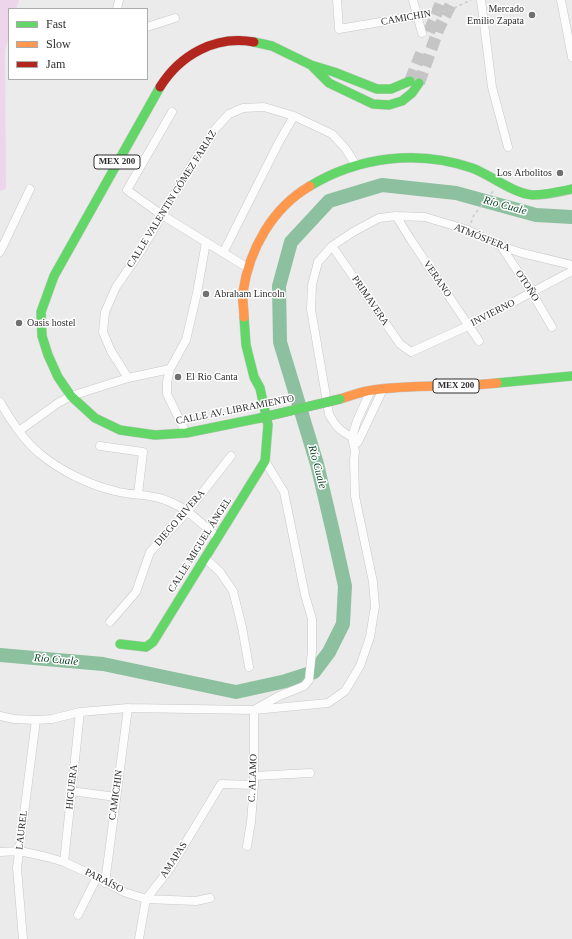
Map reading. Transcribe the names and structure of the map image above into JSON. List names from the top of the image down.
{
  "streets": {
    "main road": ["MEX 200", "CALLE AV. LIBRAMIENTO", "CALLE MIGUEL ÁNGEL"],
    "street": [
      "CAMICHIN",
      "CALLE VALENTIN GÓMEZ FARIAZ",
      "ATMÓSFERA",
      "VERANO",
      "OTOÑO",
      "PRIMAVERA",
      "INVIERNO",
      "DIEGO RIVERA",
      "C. ALAMO",
      "HIGUERA",
      "LAUREL",
      "AMAPAS",
      "PARAÍSO"
    ]
  },
  "crossings": [
    ["CAMICHIN", "PARAÍSO"],
    ["CALLE VALENTIN GÓMEZ FARIAZ", "CALLE MIGUEL ÁNGEL"],
    ["ATMÓSFERA", "VERANO"],
    ["ATMÓSFERA", "OTOÑO"],
    ["ATMÓSFERA", "PRIMAVERA"],
    ["VERANO", "INVIERNO"],
    ["OTOÑO", "INVIERNO"],
    ["PRIMAVERA", "INVIERNO"],
    ["C. ALAMO", "AMAPAS"],
    ["HIGUERA", "PARAÍSO"],
    ["LAUREL", "PARAÍSO"],
    ["AMAPAS", "PARAÍSO"]
  ],
  "water": ["Río Cuale"],
  "places": [
    "Mercado Emilio Zapata",
    "Los Arbolitos",
    "Abraham Lincoln",
    "Oasis hostel",
    "El Rio Canta"
  ],
  "legend": ["Fast", "Slow", "Jam"]
}
